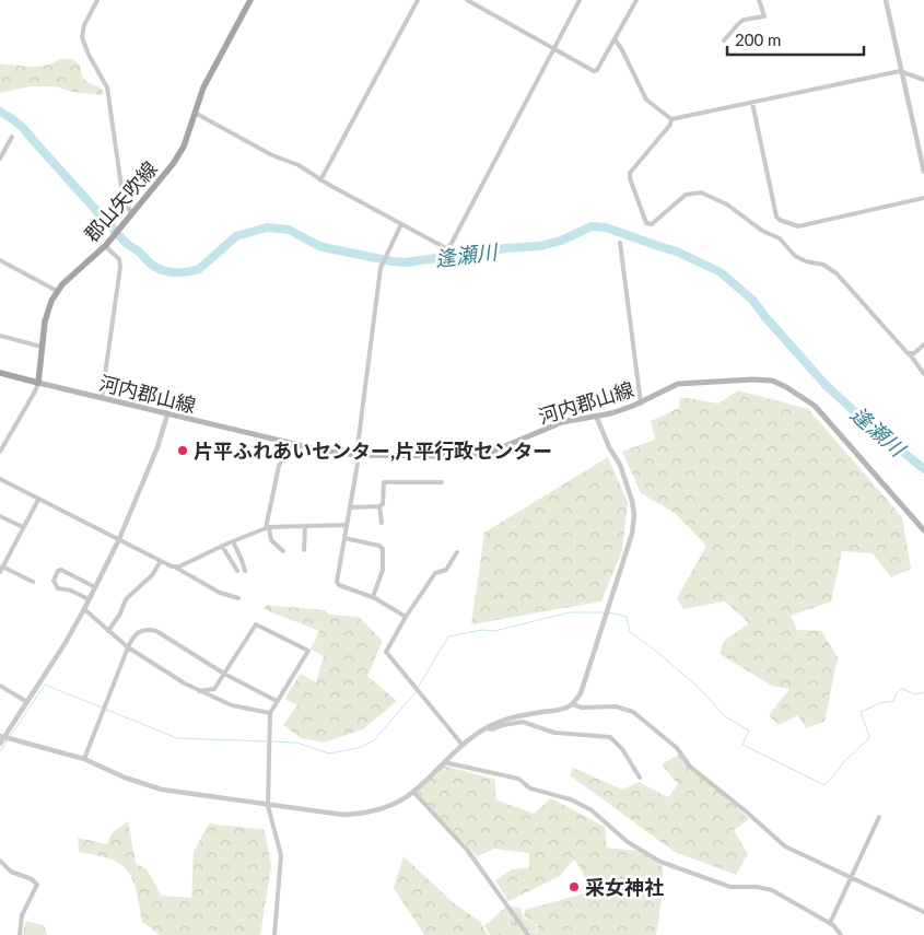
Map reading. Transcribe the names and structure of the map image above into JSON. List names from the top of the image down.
{
  "streets": {
    "main road": ["郡山矢吹線", "河内郡山線"]
  },
  "crossings": [
    ["郡山矢吹線", "河内郡山線"]
  ],
  "water": ["逢瀬川"],
  "places": ["片平ふれあいセンター,片平行政センター", "采女神社"],
  "scale_bar": "200 m"
}
